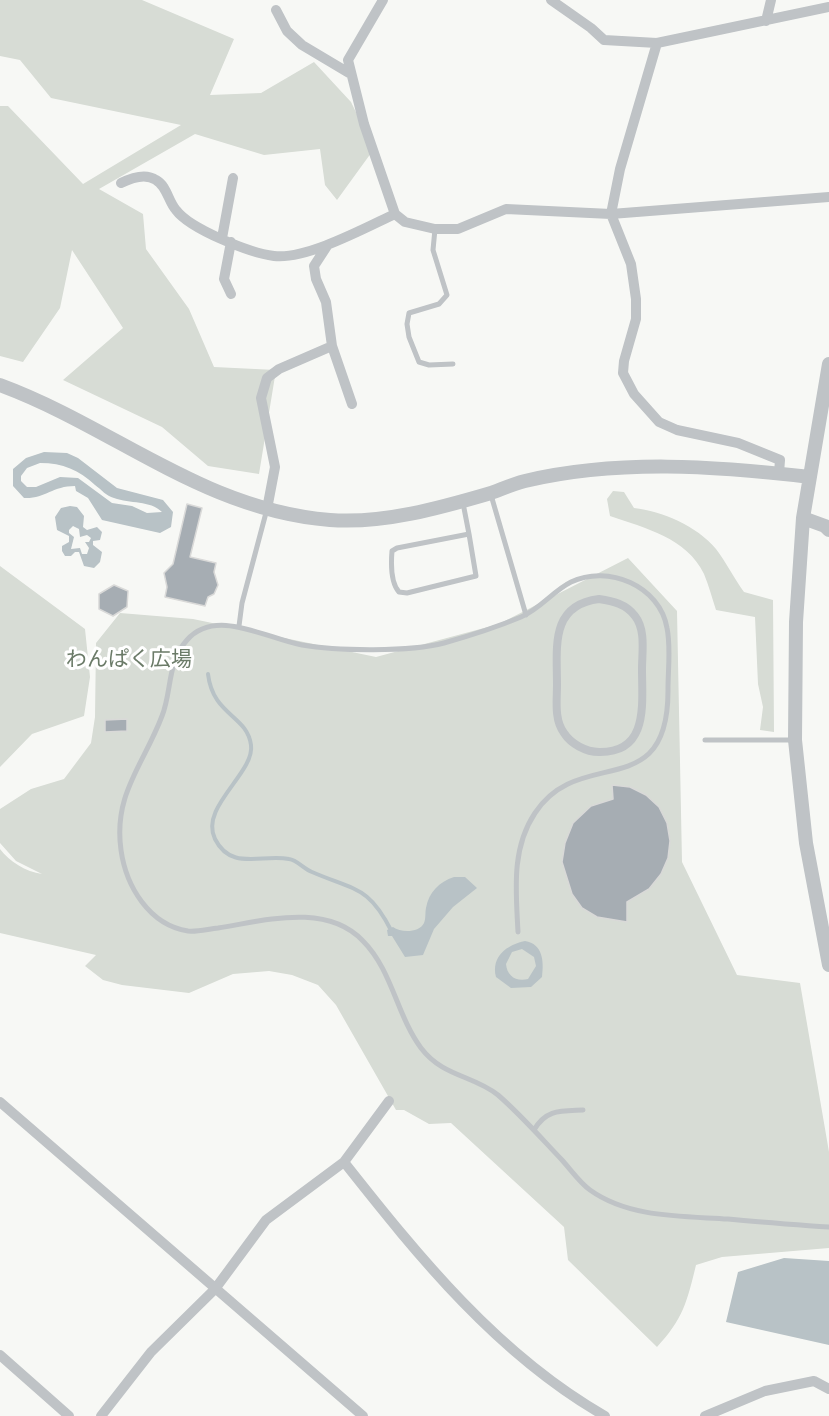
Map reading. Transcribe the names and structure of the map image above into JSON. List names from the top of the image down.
{
  "parks": ["わんぱく広場"]
}
